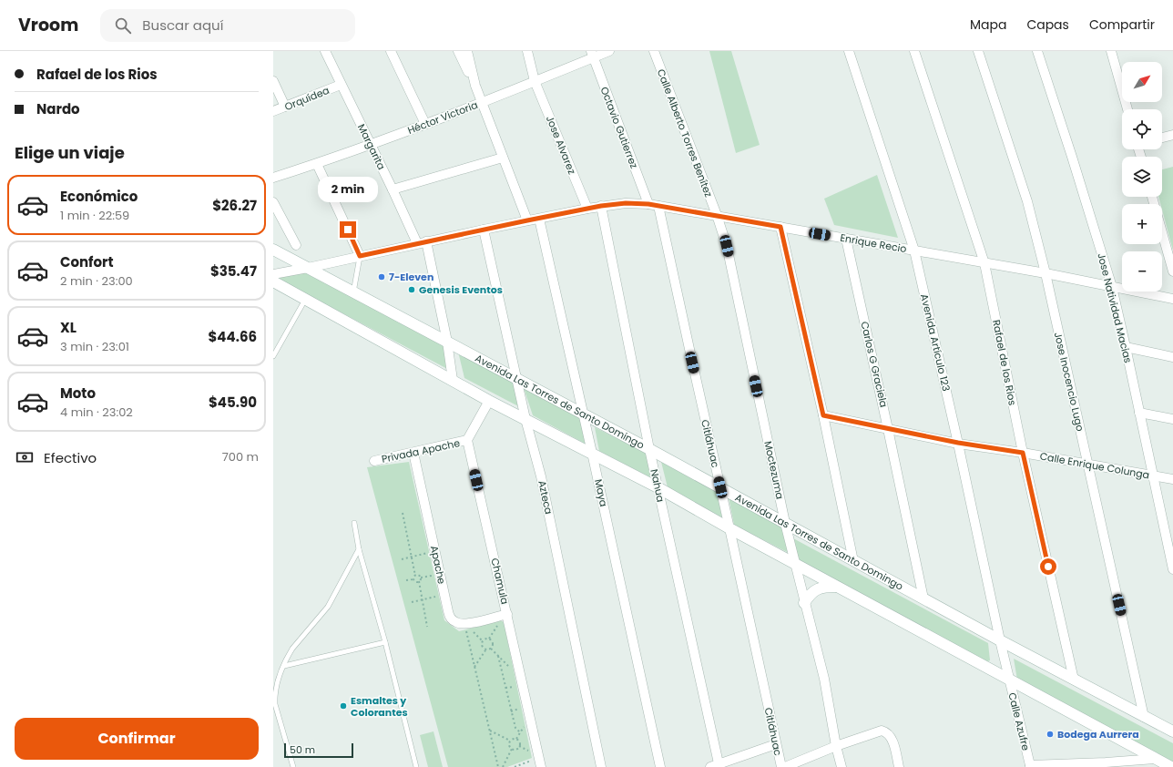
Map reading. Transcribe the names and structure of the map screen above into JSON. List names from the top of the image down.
{
  "streets": {
    "street": [
      "Orquídea",
      "Héctor Victoria",
      "Octavio Gutierrez",
      "Calle Alberto Torres Benítez",
      "Jose Alvarez",
      "Margarita",
      "Enrique Recio",
      "Jose Natividad Macias",
      "Avenida Artículo 123",
      "Rafael de los Rios",
      "Carlos G Graciela",
      "Jose Inocencio Lugo",
      "Avenida Las Torres de Santo Domingo",
      "Citláhuac",
      "Privada Apache",
      "Calle Enrique Colunga",
      "Moctezuma",
      "Nahua",
      "Maya",
      "Azteca",
      "Apache",
      "Chamula",
      "Calle Azufre"
    ]
  },
  "crossings": [
    ["Orquídea", "Margarita"],
    ["Héctor Victoria", "Octavio Gutierrez"],
    ["Héctor Victoria", "Jose Alvarez"],
    ["Héctor Victoria", "Margarita"],
    ["Octavio Gutierrez", "Enrique Recio"],
    ["Calle Alberto Torres Benítez", "Enrique Recio"],
    ["Calle Alberto Torres Benítez", "Moctezuma"],
    ["Jose Alvarez", "Enrique Recio"],
    ["Margarita", "Enrique Recio"],
    ["Margarita", "Avenida Las Torres de Santo Domingo"],
    ["Enrique Recio", "Jose Natividad Macias"],
    ["Enrique Recio", "Avenida Artículo 123"],
    ["Enrique Recio", "Rafael de los Rios"],
    ["Enrique Recio", "Carlos G Graciela"],
    ["Enrique Recio", "Jose Inocencio Lugo"],
    ["Enrique Recio", "Avenida Las Torres de Santo Domingo"],
    ["Enrique Recio", "Citláhuac"],
    ["Enrique Recio", "Moctezuma"],
    ["Enrique Recio", "Nahua"],
    ["Enrique Recio", "Maya"],
    ["Enrique Recio", "Azteca"],
    ["Jose Natividad Macias", "Calle Enrique Colunga"],
    ["Avenida Artículo 123", "Avenida Las Torres de Santo Domingo"],
    ["Avenida Artículo 123", "Calle Enrique Colunga"],
    ["Avenida Artículo 123", "Calle Azufre"],
    ["Rafael de los Rios", "Avenida Las Torres de Santo Domingo"],
    ["Rafael de los Rios", "Calle Enrique Colunga"],
    ["Carlos G Graciela", "Avenida Las Torres de Santo Domingo"],
    ["Carlos G Graciela", "Calle Enrique Colunga"],
    ["Jose Inocencio Lugo", "Avenida Las Torres de Santo Domingo"],
    ["Jose Inocencio Lugo", "Calle Enrique Colunga"],
    ["Avenida Las Torres de Santo Domingo", "Citláhuac"],
    ["Avenida Las Torres de Santo Domingo", "Moctezuma"],
    ["Avenida Las Torres de Santo Domingo", "Nahua"],
    ["Avenida Las Torres de Santo Domingo", "Maya"],
    ["Avenida Las Torres de Santo Domingo", "Azteca"],
    ["Avenida Las Torres de Santo Domingo", "Calle Azufre"],
    ["Privada Apache", "Apache"],
    ["Privada Apache", "Chamula"],
    ["Apache", "Chamula"]
  ],
  "places": [
    "7-Eleven",
    "Genesis Eventos",
    "Esmaltes y Colorantes",
    "Bodega Aurrera"
  ],
  "scale_bar": "50 m",
  "north": "top right",
  "page": {
    "header": "Vroom",
    "search": "Buscar aquí",
    "nav": ["Mapa", "Capas", "Compartir"],
    "banner": ["Rafael de los Rios", "Nardo"],
    "map_buttons": ["+", "−"],
    "heading": "Elige un viaje",
    "list": [
      {
        "name": "Económico",
        "note": "1 min · 22:59",
        "value": "$26.27"
      },
      {
        "name": "Confort",
        "note": "2 min · 23:00",
        "value": "$35.47"
      },
      {
        "name": "XL",
        "note": "3 min · 23:01",
        "value": "$44.66"
      },
      {
        "name": "Moto",
        "note": "4 min · 23:02",
        "value": "$45.90"
      }
    ],
    "bubble": "2 min",
    "pay": ["Efectivo", "700 m"],
    "buttons": "Confirmar",
    "scale": "50 m"
  }
}
